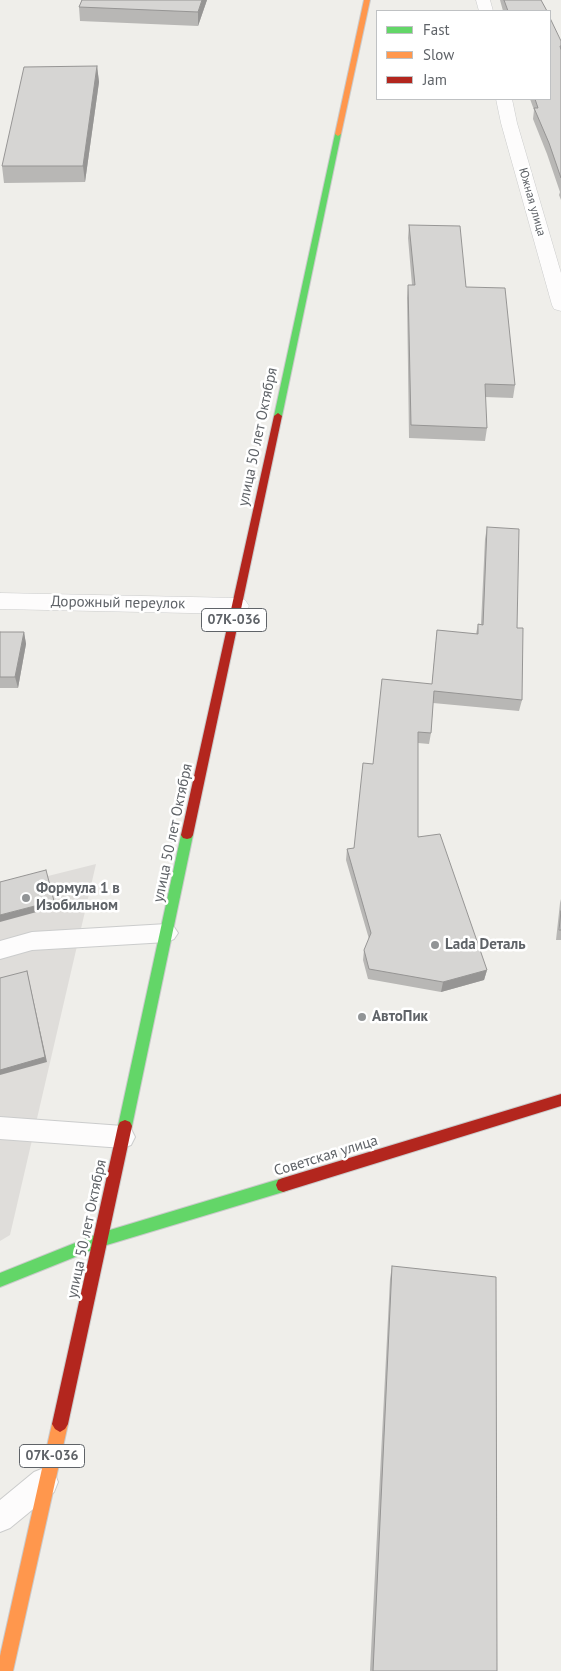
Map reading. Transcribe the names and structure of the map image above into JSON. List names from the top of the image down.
{
  "streets": {
    "main road": ["улица 50 лет Октября", "07К-036", "Советская улица"],
    "street": ["Южная улица", "Дорожный переулок"]
  },
  "crossings": [
    ["улица 50 лет Октября", "Дорожный переулок"],
    ["улица 50 лет Октября", "Советская улица"]
  ],
  "places": ["Формула 1 в Изобильном", "Lada Dеталь", "АвтоПик"],
  "legend": ["Fast", "Slow", "Jam"]
}
